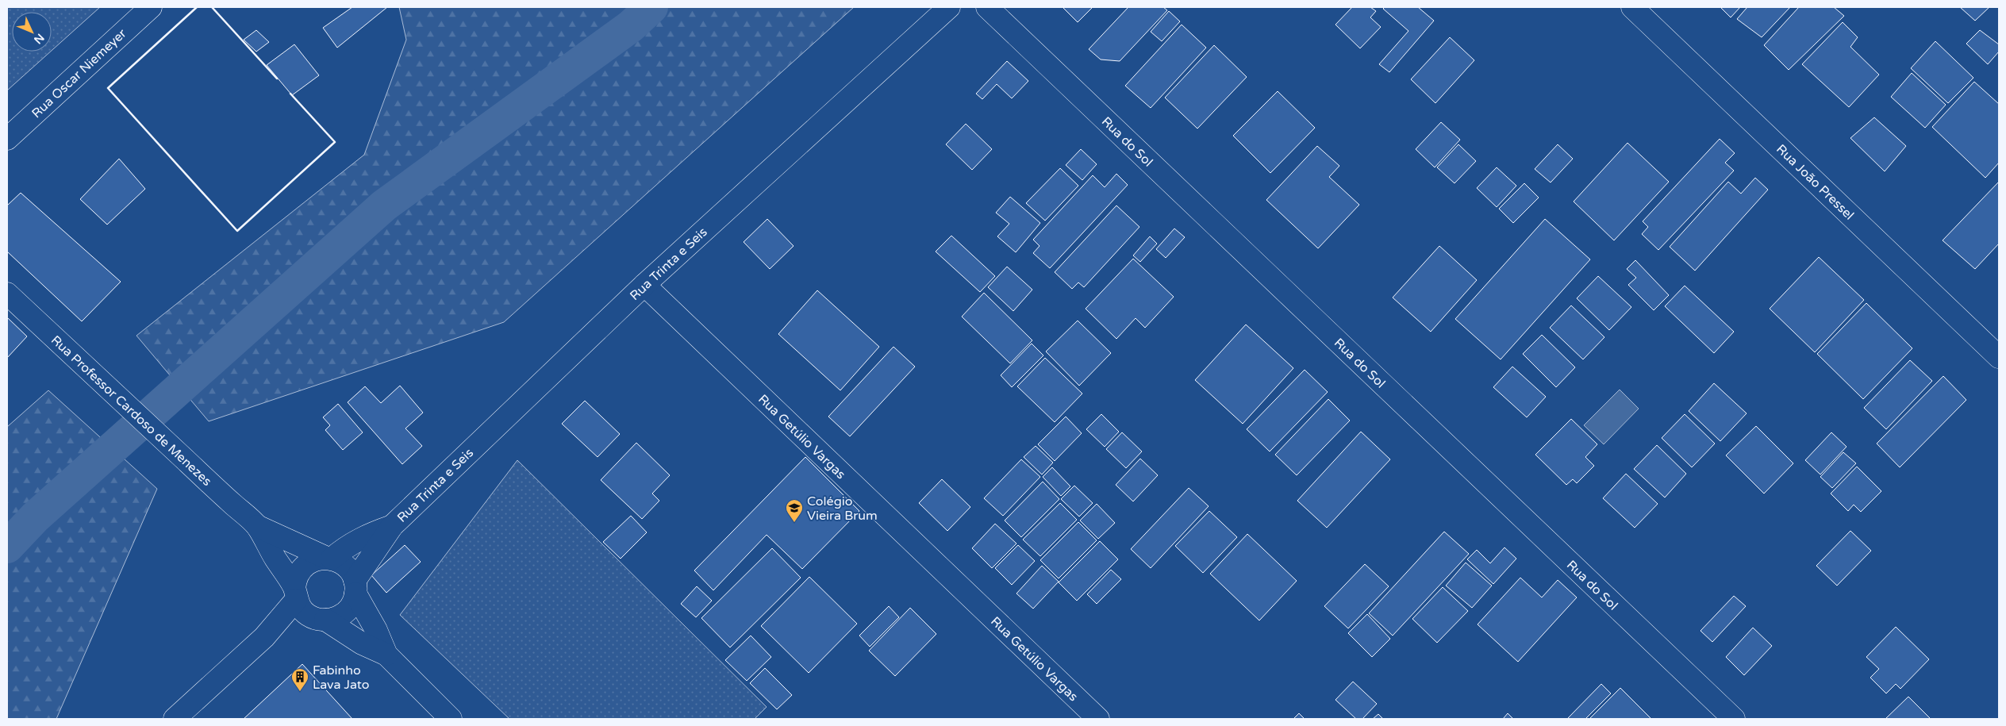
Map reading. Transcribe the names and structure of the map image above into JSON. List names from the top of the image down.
{
  "streets": {
    "street": [
      "Rua Oscar Niemeyer",
      "Rua do Sol",
      "Rua João Pressel",
      "Rua Trinta e Seis",
      "Rua Professor Cardoso de Menezes",
      "Rua Getúlio Vargas"
    ]
  },
  "crossings": [
    ["Rua Trinta e Seis", "Rua Professor Cardoso de Menezes"],
    ["Rua Trinta e Seis", "Rua Getúlio Vargas"]
  ],
  "places": {
    "school or university": ["Colégio Vieira Brum"],
    "building": ["Fabinho Lava Jato"]
  },
  "north": "bottom right"
}
